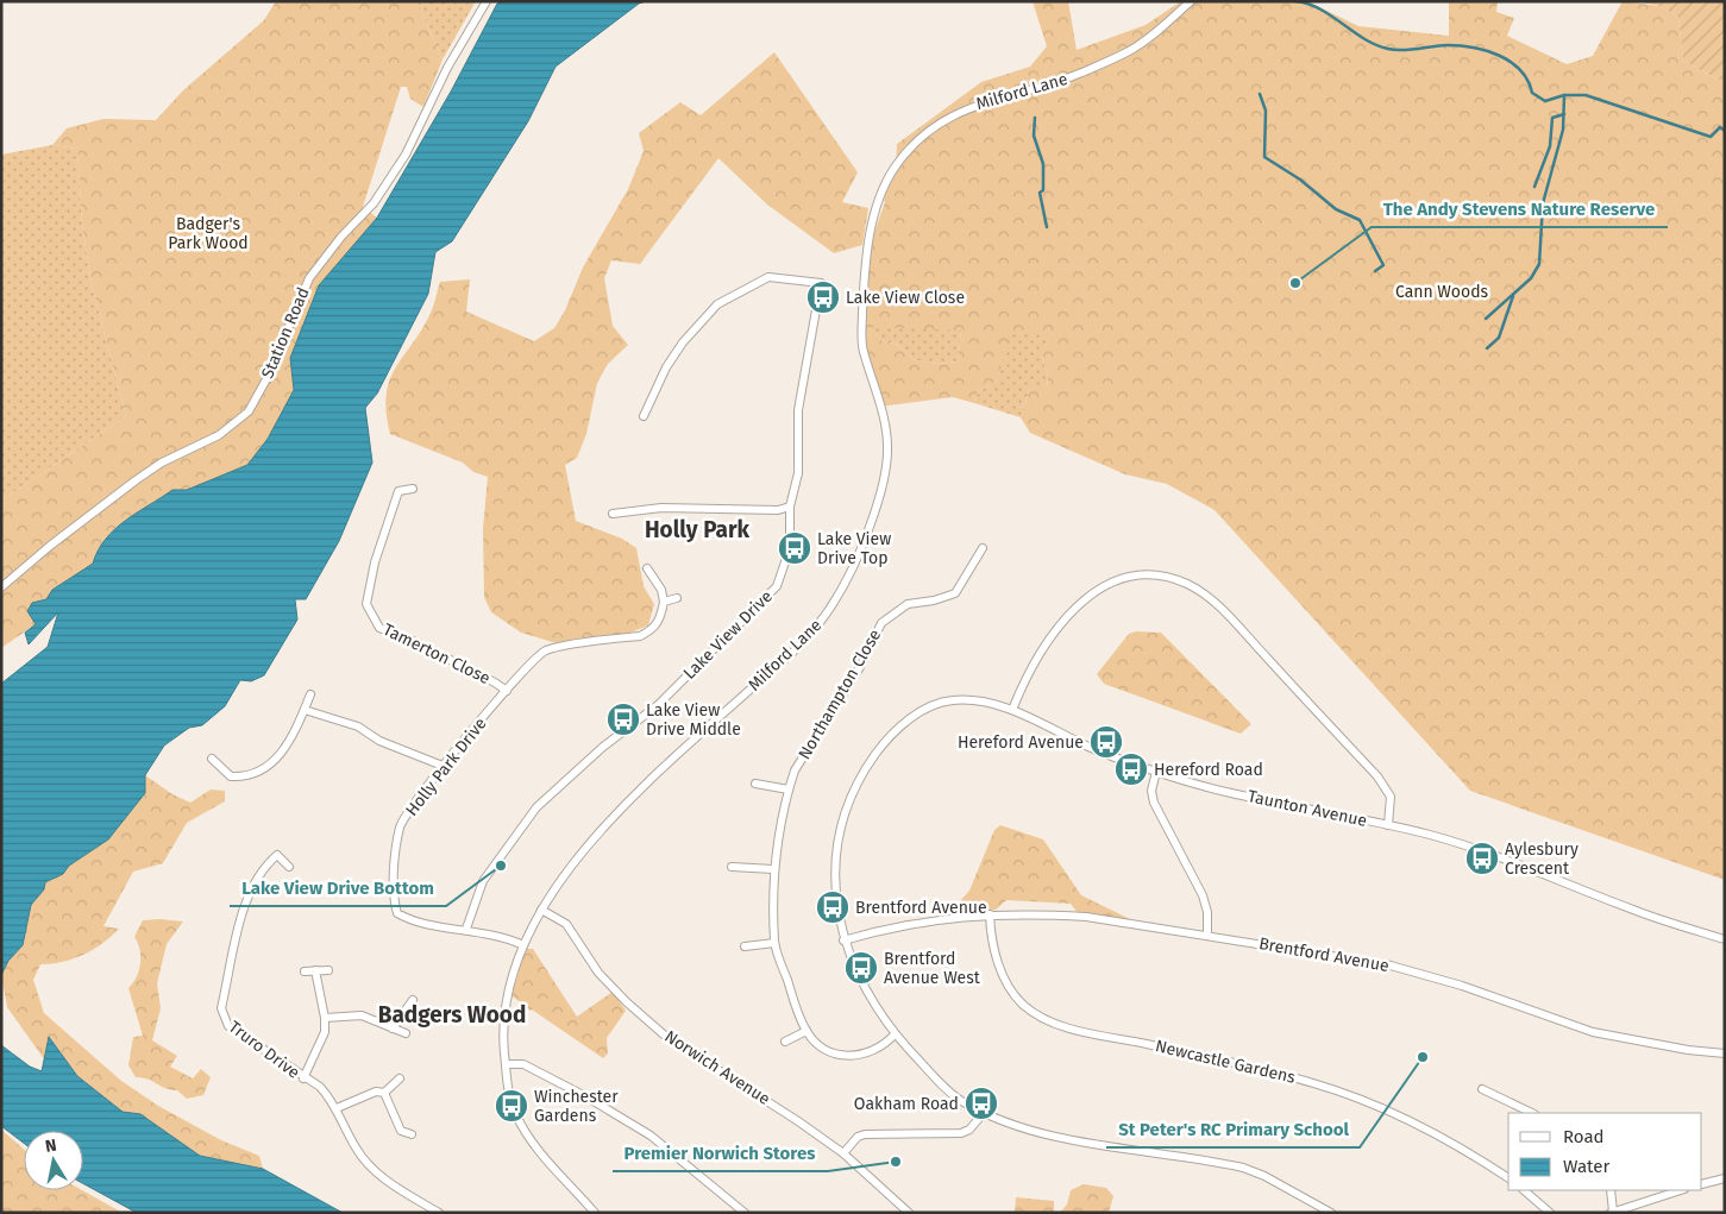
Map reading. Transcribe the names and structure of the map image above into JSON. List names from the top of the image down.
{
  "streets": {
    "street": [
      "Milford Lane",
      "Station Road",
      "Lake View Drive",
      "Tamerton Close",
      "Northampton Close",
      "Holly Park Drive",
      "Taunton Avenue",
      "Brentford Avenue",
      "Truro Drive",
      "Newcastle Gardens",
      "Norwich Avenue"
    ]
  },
  "crossings": [
    ["Milford Lane", "Holly Park Drive"],
    ["Milford Lane", "Norwich Avenue"],
    ["Lake View Drive", "Holly Park Drive"],
    ["Tamerton Close", "Holly Park Drive"],
    ["Northampton Close", "Taunton Avenue"],
    ["Taunton Avenue", "Brentford Avenue"],
    ["Brentford Avenue", "Newcastle Gardens"]
  ],
  "districts": ["Holly Park", "Badgers Wood"],
  "parks": ["Badger's Park Wood", "Cann Woods"],
  "places": {
    "other": [
      "The Andy Stevens Nature Reserve",
      "Lake View Drive Bottom",
      "St Peter's RC Primary School",
      "Premier Norwich Stores"
    ],
    "bus stop": [
      "Lake View Close",
      "Lake View Drive Top",
      "Lake View Drive Middle",
      "Hereford Avenue",
      "Hereford Road",
      "Aylesbury Crescent",
      "Brentford Avenue",
      "Brentford Avenue West",
      "Oakham Road",
      "Winchester Gardens"
    ]
  },
  "legend": ["Road", "Water"],
  "north": "top"
}
